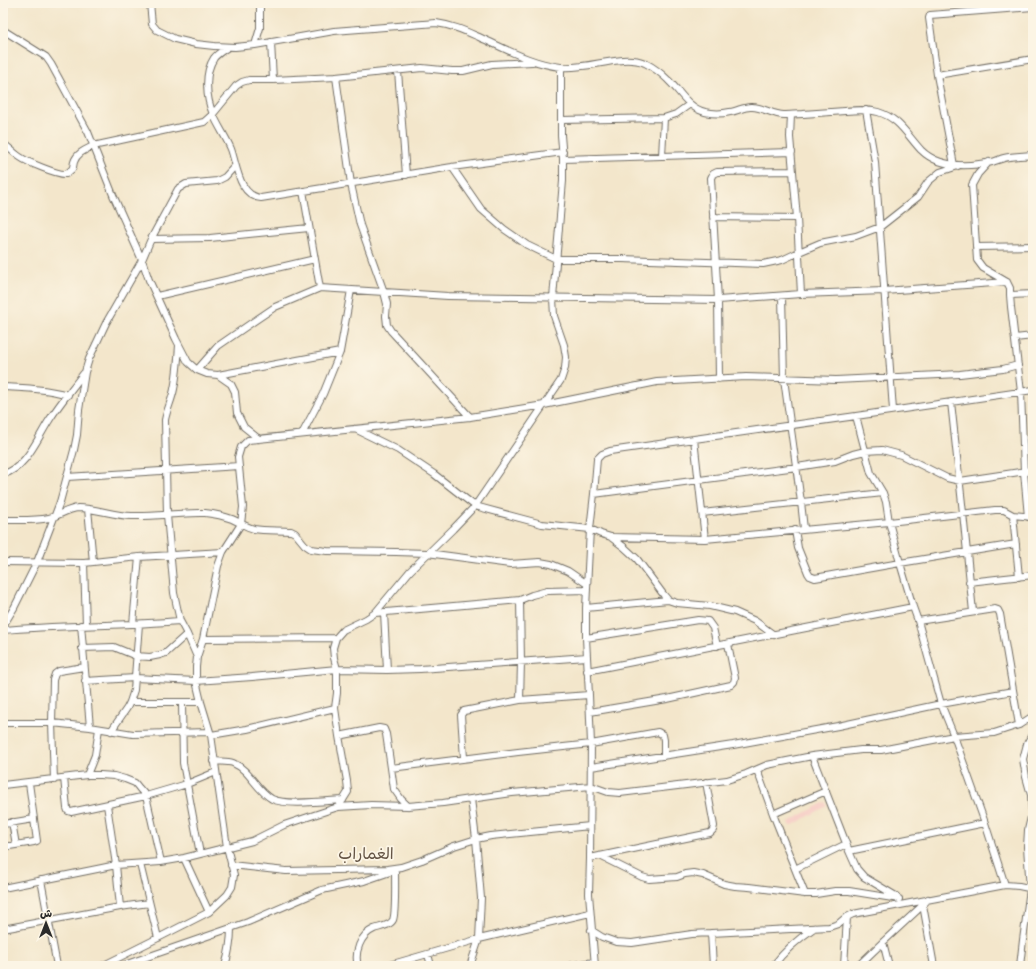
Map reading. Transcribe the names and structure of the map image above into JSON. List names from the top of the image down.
{
  "districts": ["الغماراب"],
  "north": "top"
}
